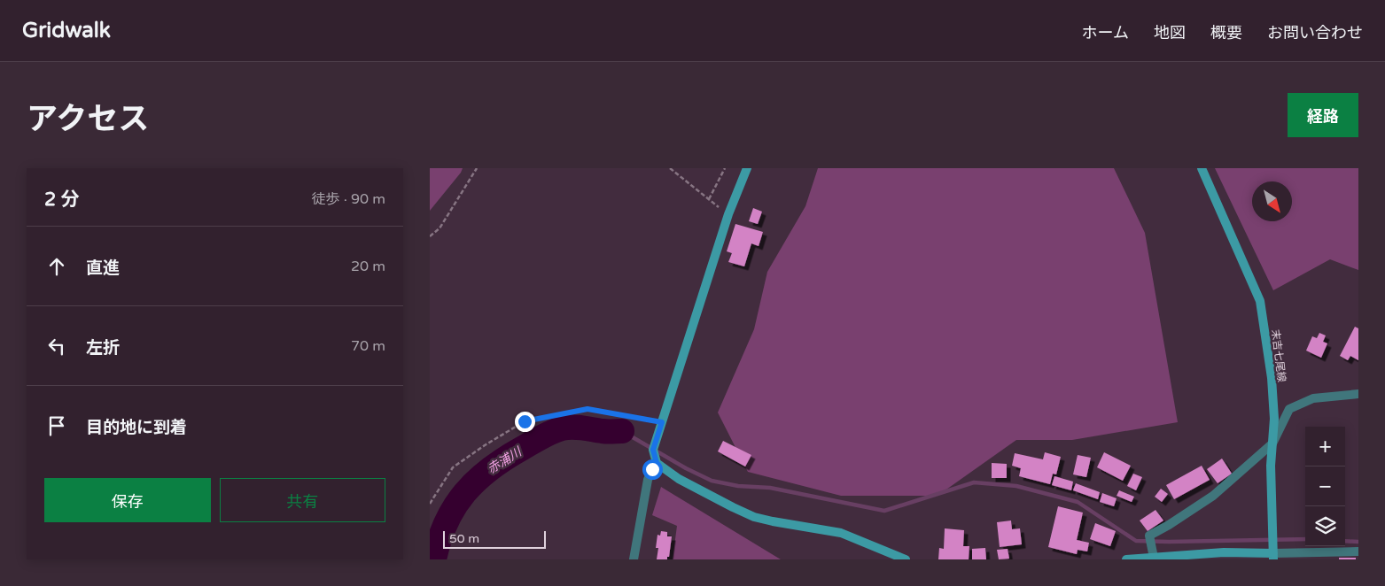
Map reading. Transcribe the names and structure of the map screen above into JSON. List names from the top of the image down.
{
  "streets": {
    "street": ["末吉七尾線"]
  },
  "water": ["赤浦川"],
  "scale_bar": "50 m",
  "north": "bottom right",
  "page": {
    "header": "Gridwalk",
    "nav": [
      "ホーム",
      "地図",
      "概要",
      "お問い合わせ"
    ],
    "title": "アクセス",
    "buttons": [
      "経路",
      ["保存", "共有"]
    ],
    "heading": ["2 分", "徒歩 · 90 m"],
    "list": [
      ["直進", "20 m"],
      ["左折", "70 m"],
      "目的地に到着"
    ],
    "map_buttons": ["+", "−"],
    "scale": "50 m"
  }
}
